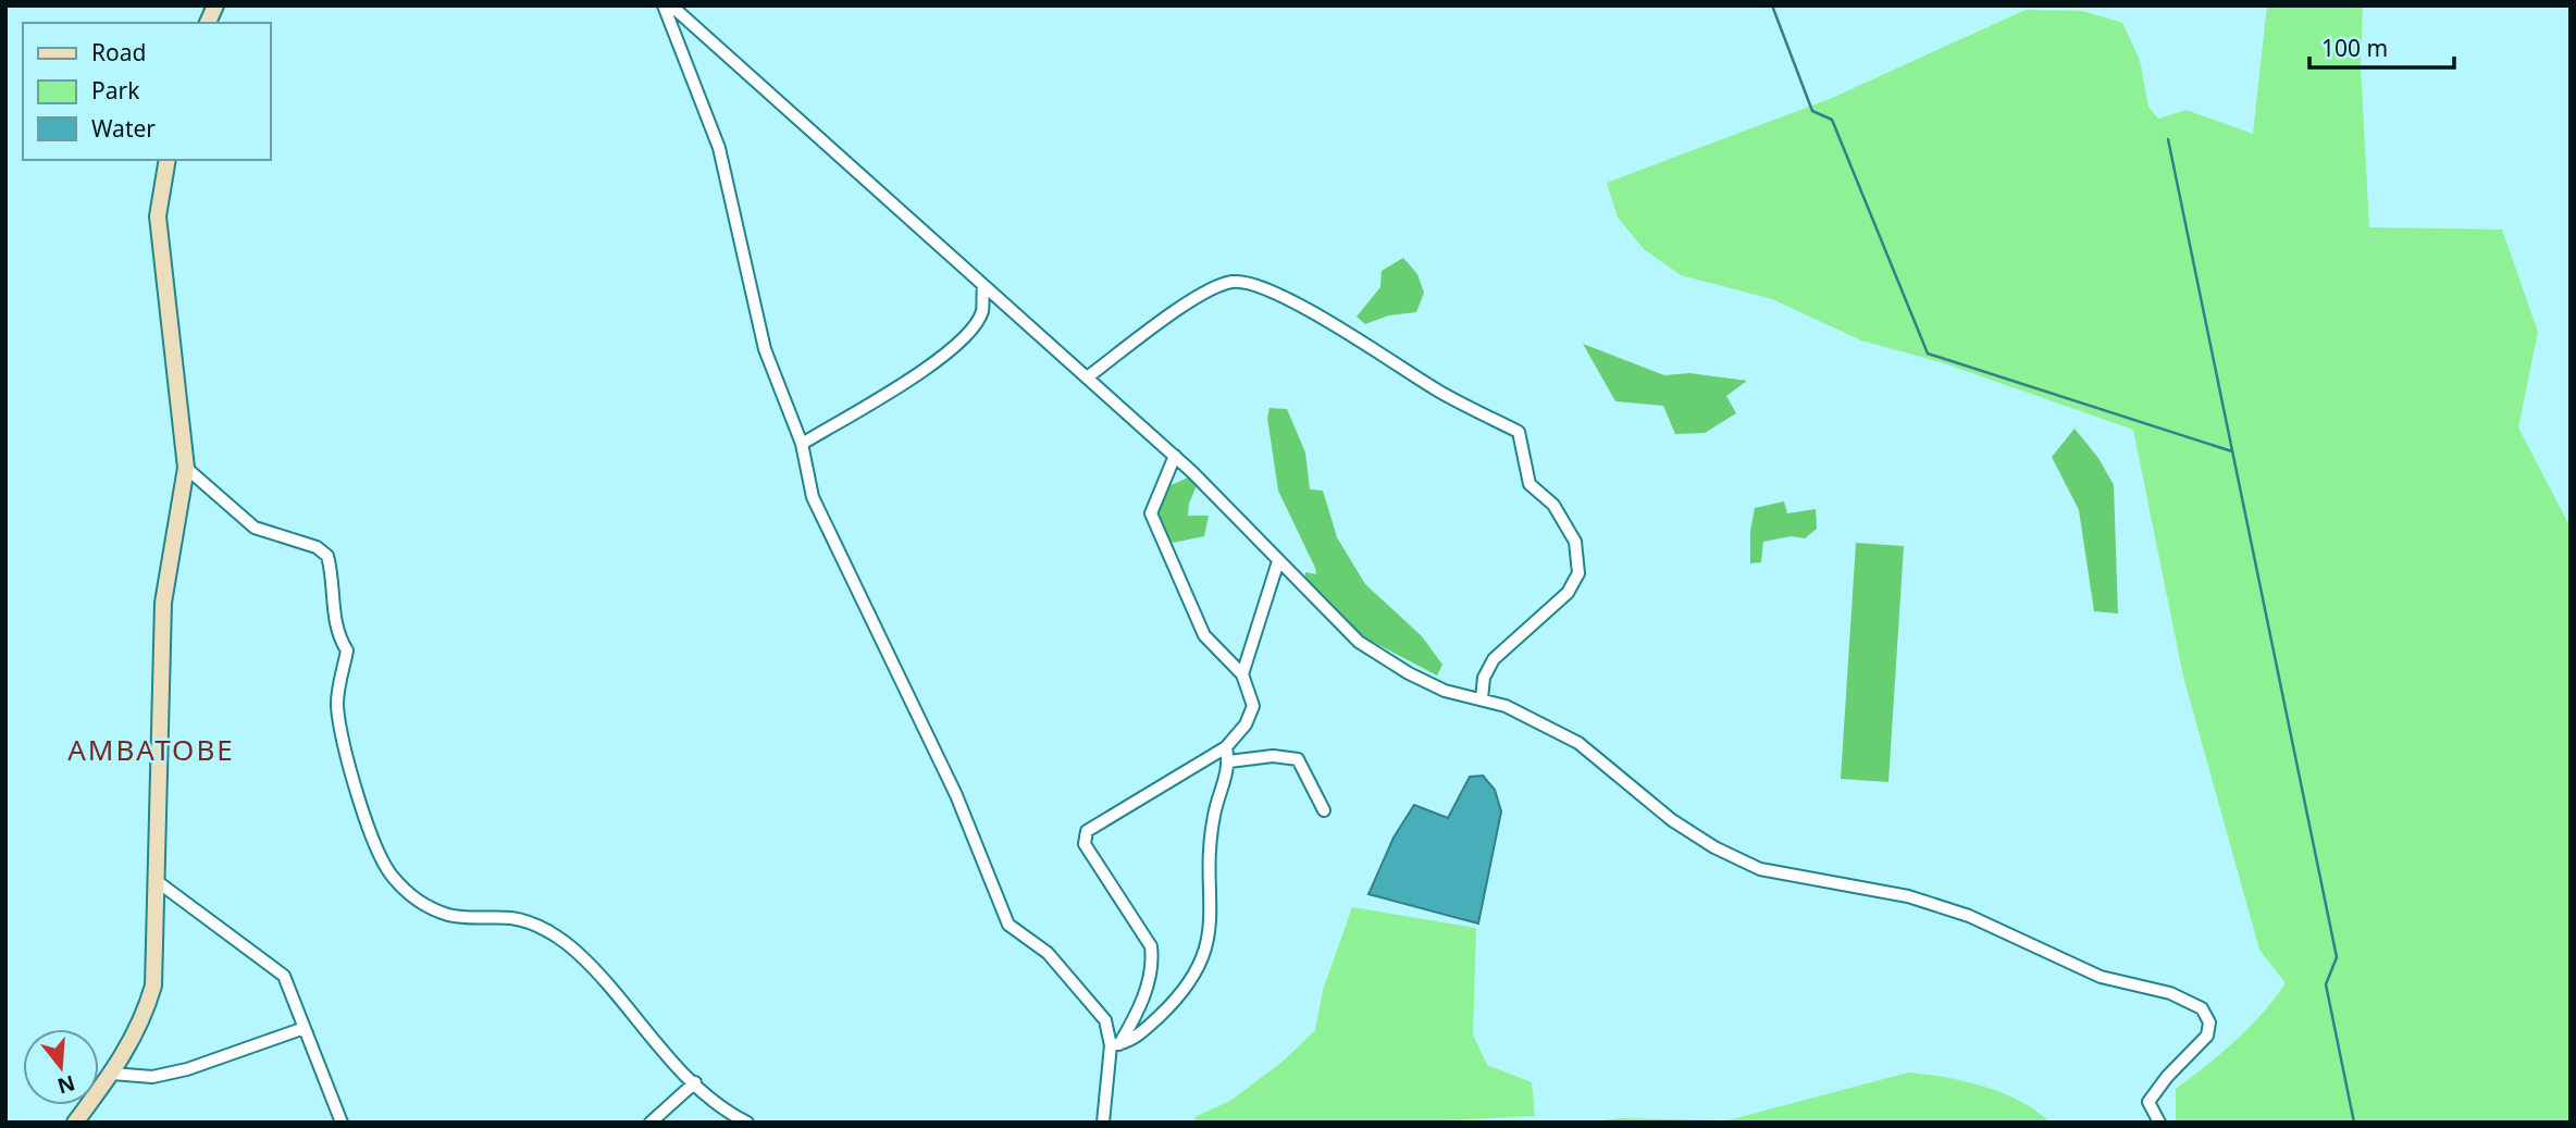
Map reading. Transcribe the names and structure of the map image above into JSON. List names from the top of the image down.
{
  "districts": ["AMBATOBE"],
  "legend": ["Road", "Park", "Water"],
  "scale_bar": "100 m",
  "north": "bottom"
}
